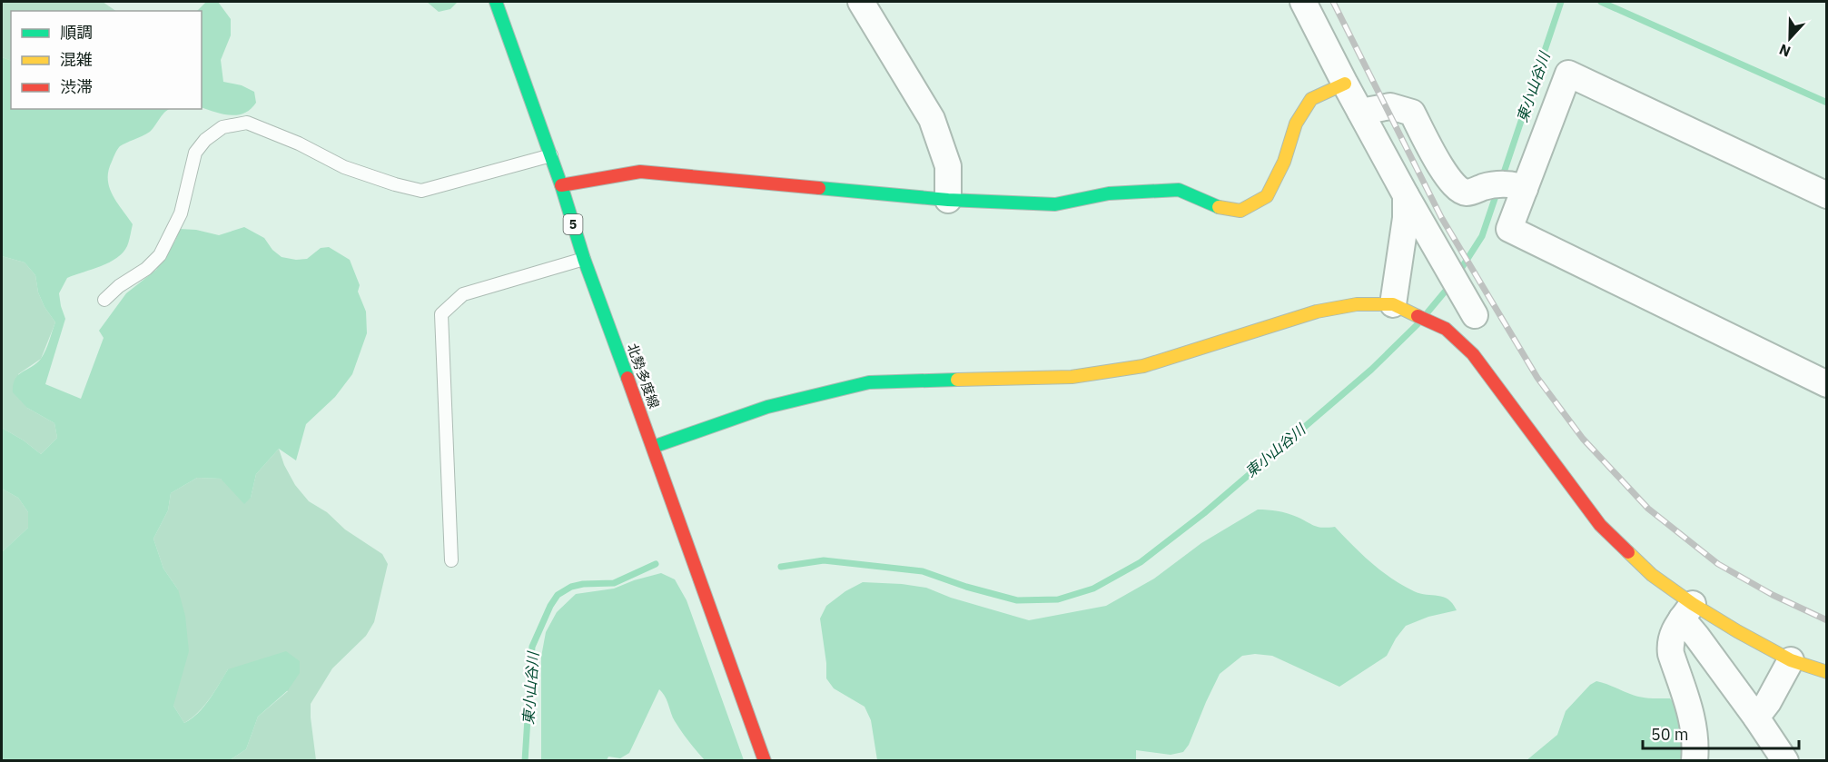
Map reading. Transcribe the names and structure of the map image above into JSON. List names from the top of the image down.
{
  "streets": {
    "street": ["5", "北勢多度線"]
  },
  "water": ["東小山谷川"],
  "legend": ["順調", "混雑", "渋滞"],
  "scale_bar": "50 m",
  "north": "bottom"
}
